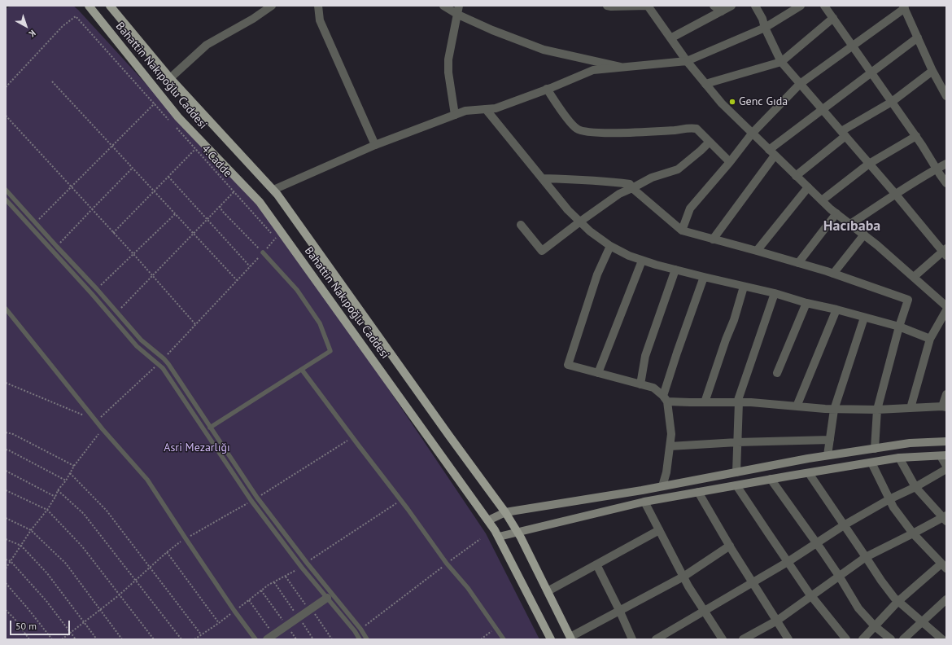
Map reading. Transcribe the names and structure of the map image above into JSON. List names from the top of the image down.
{
  "streets": {
    "main road": ["Bahattin Nakıpoğlu Caddesi"],
    "path": ["4.Cadde"]
  },
  "districts": ["Hacıbaba"],
  "parks": ["Asri Mezarlığı"],
  "places": ["Genc Gıda"],
  "scale_bar": "50 m",
  "north": "bottom right"
}
